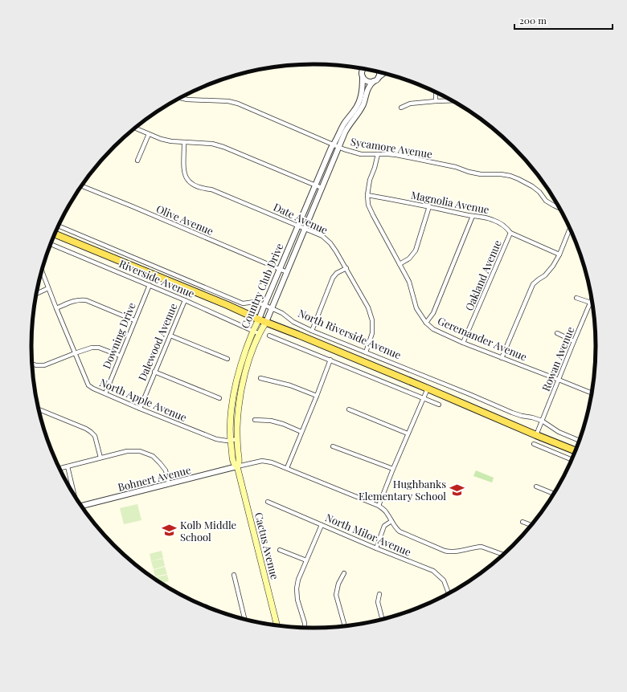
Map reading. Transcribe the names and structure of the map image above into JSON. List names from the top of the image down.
{
  "streets": {
    "main road": ["Country Club Drive", "North Riverside Avenue", "Cactus Avenue"],
    "street": [
      "Sycamore Avenue",
      "Magnolia Avenue",
      "Date Avenue",
      "Olive Avenue",
      "Oakland Avenue",
      "Riverside Avenue",
      "Downing Drive",
      "Geremander Avenue",
      "Dalewood Avenue",
      "Rowan Avenue",
      "North Apple Avenue",
      "Bohnert Avenue",
      "North Milor Avenue"
    ]
  },
  "crossings": [
    ["Sycamore Avenue", "Country Club Drive"],
    ["Sycamore Avenue", "Geremander Avenue"],
    ["Magnolia Avenue", "Oakland Avenue"],
    ["Magnolia Avenue", "Geremander Avenue"],
    ["Date Avenue", "Country Club Drive"],
    ["Date Avenue", "North Riverside Avenue"],
    ["Olive Avenue", "Country Club Drive"],
    ["Oakland Avenue", "Geremander Avenue"],
    ["Riverside Avenue", "Country Club Drive"],
    ["Riverside Avenue", "Downing Drive"],
    ["Riverside Avenue", "Dalewood Avenue"],
    ["Country Club Drive", "North Riverside Avenue"],
    ["Country Club Drive", "North Apple Avenue"],
    ["Country Club Drive", "Bohnert Avenue"],
    ["Country Club Drive", "Cactus Avenue"],
    ["North Riverside Avenue", "Rowan Avenue"],
    ["Downing Drive", "North Apple Avenue"],
    ["Geremander Avenue", "Rowan Avenue"],
    ["Dalewood Avenue", "North Apple Avenue"],
    ["Bohnert Avenue", "Cactus Avenue"]
  ],
  "places": {
    "school or university": ["Hughbanks Elementary School", "Kolb Middle School"]
  },
  "scale_bar": "200 m"
}
